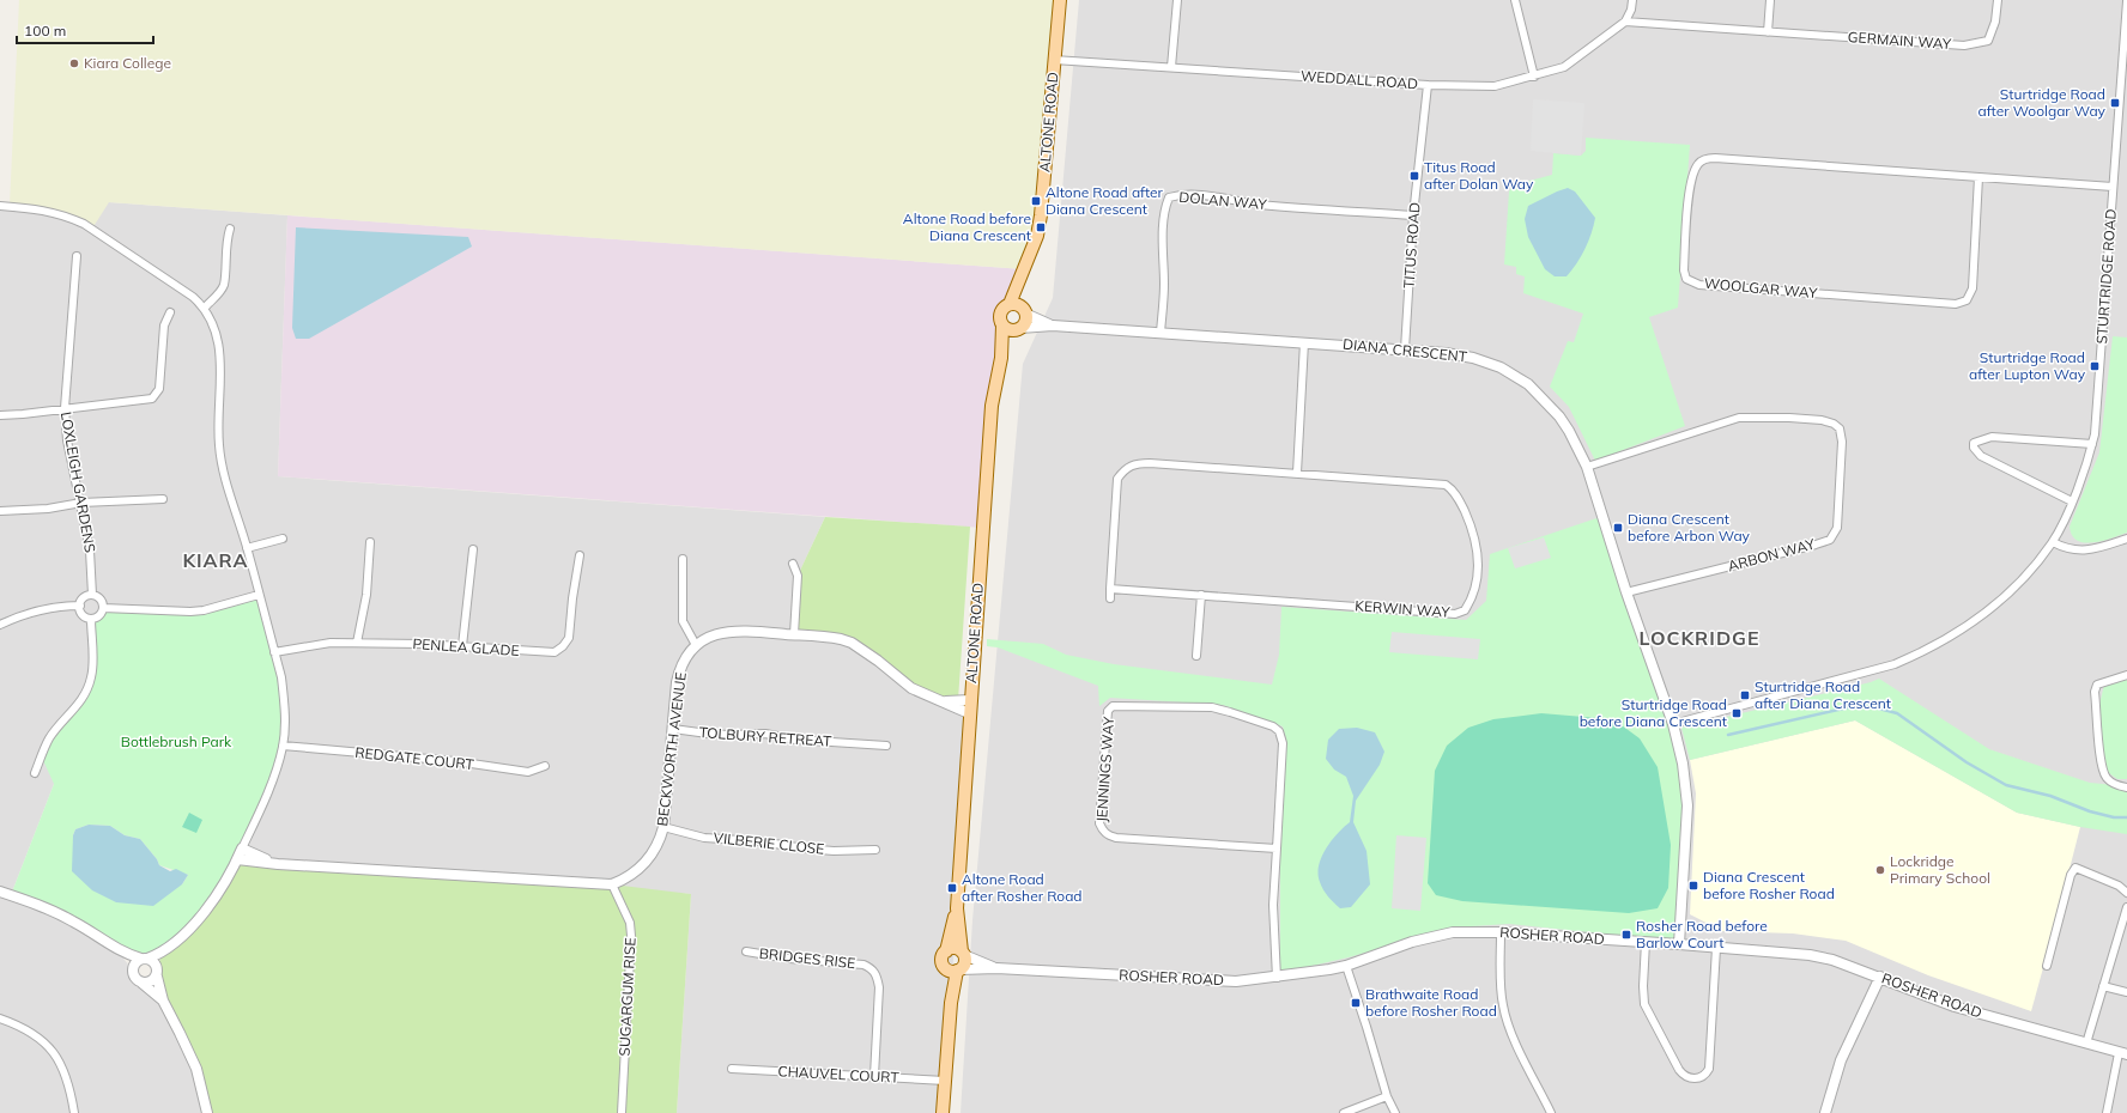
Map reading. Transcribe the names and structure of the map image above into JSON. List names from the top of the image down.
{
  "streets": {
    "main road": ["ALTONE ROAD"],
    "street": [
      "GERMAIN WAY",
      "WEDDALL ROAD",
      "DOLAN WAY",
      "TITUS ROAD",
      "STURTRIDGE ROAD",
      "WOOLGAR WAY",
      "DIANA CRESCENT",
      "LOXLEIGH GARDENS",
      "ARBON WAY",
      "KERWIN WAY",
      "PENLEA GLADE",
      "TOLBURY RETREAT",
      "BECKWORTH AVENUE",
      "REDGATE COURT",
      "JENNINGS WAY",
      "VILBERIE CLOSE",
      "ROSHER ROAD",
      "BRIDGES RISE",
      "SUGARGUM RISE",
      "CHAUVEL COURT"
    ]
  },
  "crossings": [
    ["GERMAIN WAY", "WEDDALL ROAD"],
    ["WEDDALL ROAD", "ALTONE ROAD"],
    ["WEDDALL ROAD", "TITUS ROAD"],
    ["ALTONE ROAD", "DIANA CRESCENT"],
    ["ALTONE ROAD", "BECKWORTH AVENUE"],
    ["ALTONE ROAD", "ROSHER ROAD"],
    ["DOLAN WAY", "TITUS ROAD"],
    ["DOLAN WAY", "DIANA CRESCENT"],
    ["TITUS ROAD", "DIANA CRESCENT"],
    ["STURTRIDGE ROAD", "WOOLGAR WAY"],
    ["STURTRIDGE ROAD", "DIANA CRESCENT"],
    ["DIANA CRESCENT", "ARBON WAY"],
    ["DIANA CRESCENT", "ROSHER ROAD"],
    ["TOLBURY RETREAT", "BECKWORTH AVENUE"],
    ["BECKWORTH AVENUE", "VILBERIE CLOSE"],
    ["BECKWORTH AVENUE", "SUGARGUM RISE"],
    ["JENNINGS WAY", "ROSHER ROAD"],
    ["BRIDGES RISE", "CHAUVEL COURT"]
  ],
  "districts": ["KIARA", "LOCKRIDGE"],
  "parks": ["Bottlebrush Park"],
  "places": {
    "other": ["Kiara College", "Lockridge Primary School"],
    "transit": [
      "Sturtridge Road after Woolgar Way",
      "Titus Road after Dolan Way",
      "Altone Road after Diana Crescent",
      "Altone Road before Diana Crescent",
      "Sturtridge Road after Lupton Way",
      "Diana Crescent before Arbon Way",
      "Sturtridge Road after Diana Crescent",
      "Sturtridge Road before Diana Crescent",
      "Diana Crescent before Rosher Road",
      "Altone Road after Rosher Road",
      "Rosher Road before Barlow Court",
      "Brathwaite Road before Rosher Road"
    ]
  },
  "scale_bar": "100 m"
}
